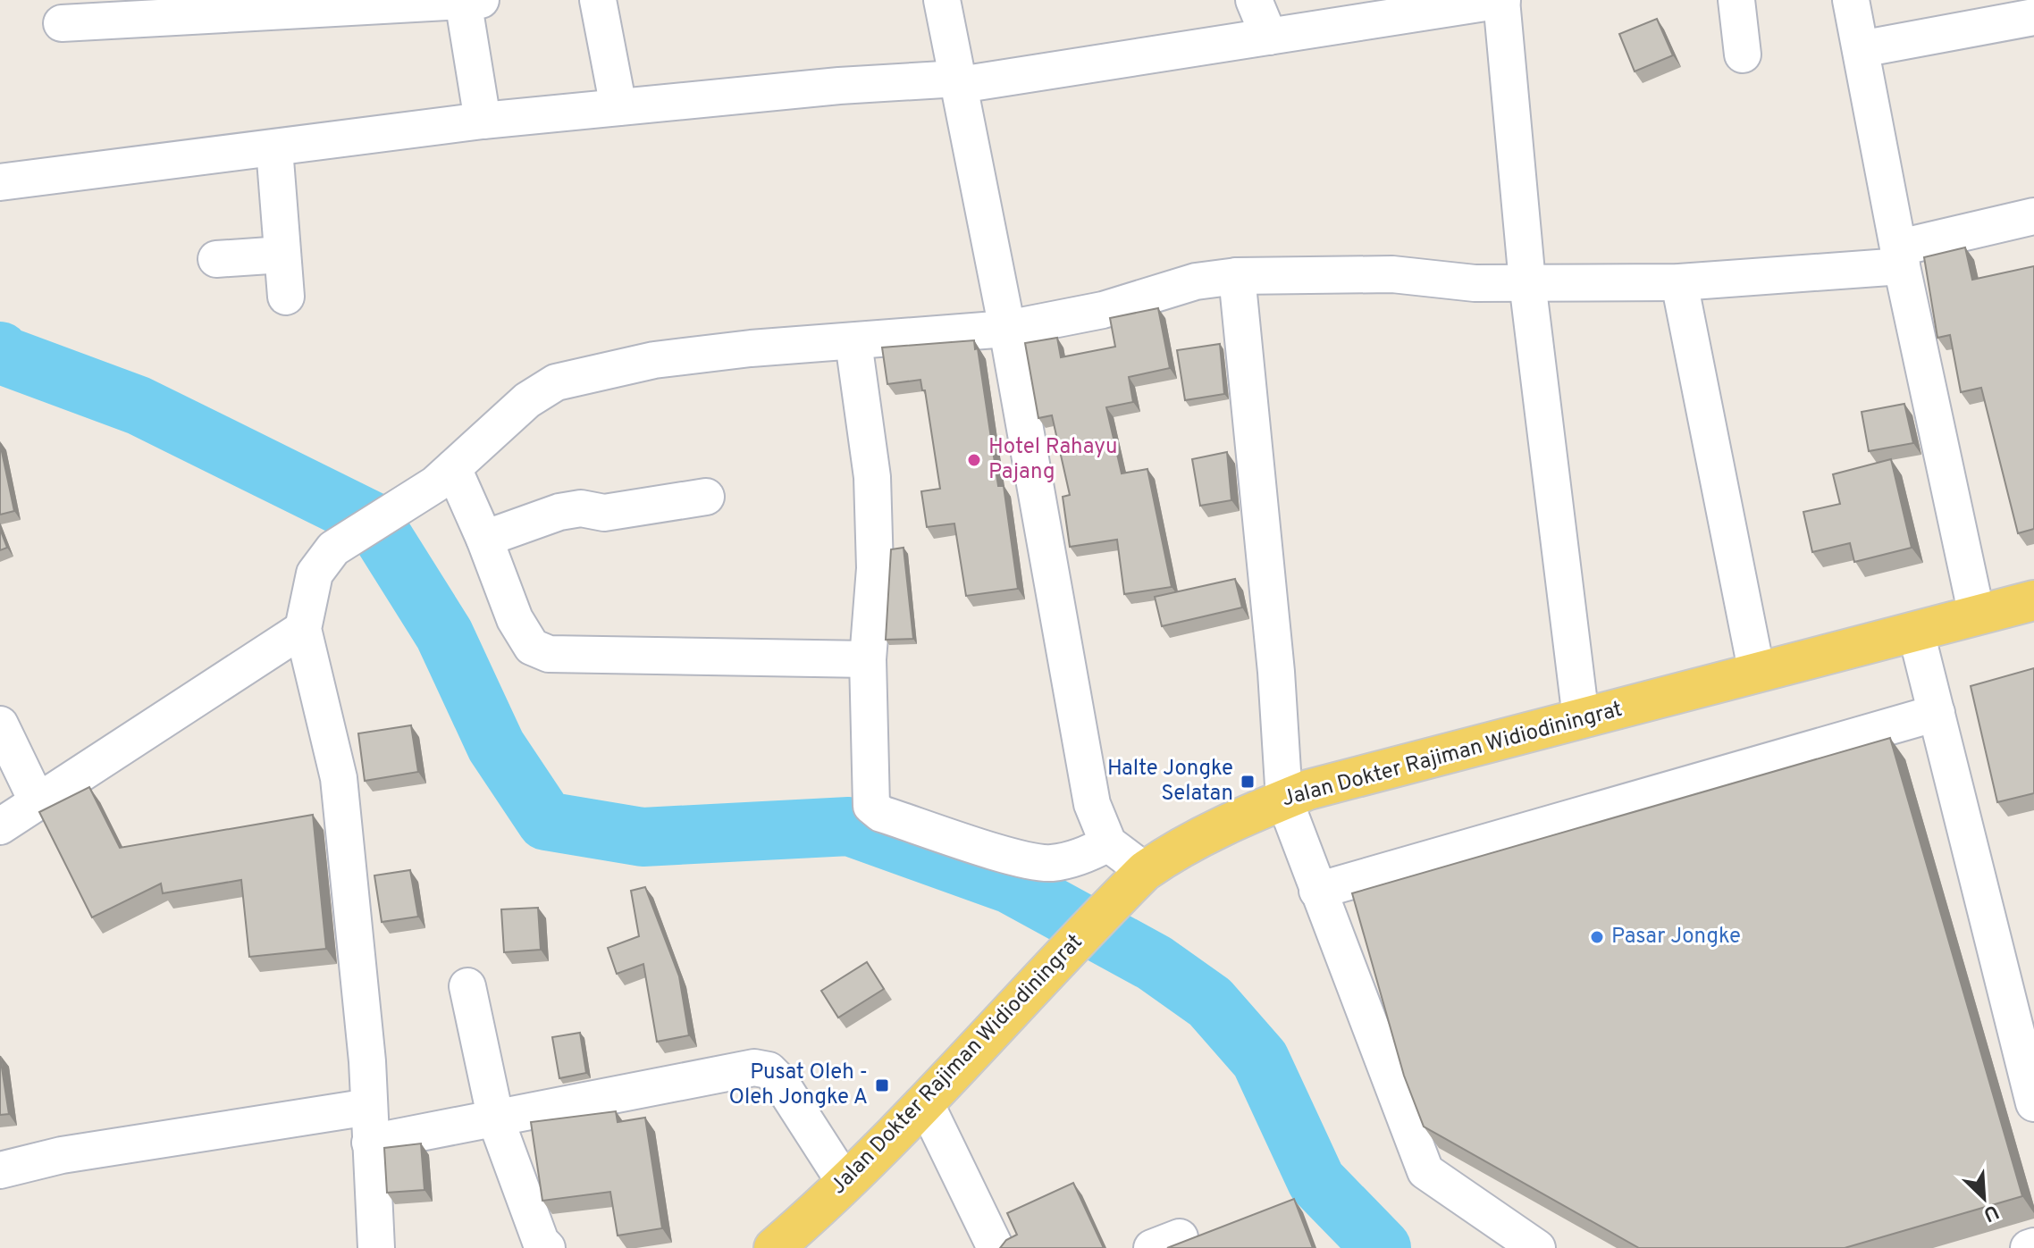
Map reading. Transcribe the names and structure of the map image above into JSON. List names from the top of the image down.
{
  "streets": {
    "main road": ["Jalan Dokter Rajiman Widiodiningrat"]
  },
  "places": {
    "other": ["Hotel Rahayu Pajang", "Pasar Jongke"],
    "transit": ["Halte Jongke Selatan", "Pusat Oleh - Oleh Jongke A"]
  },
  "north": "bottom right"
}
